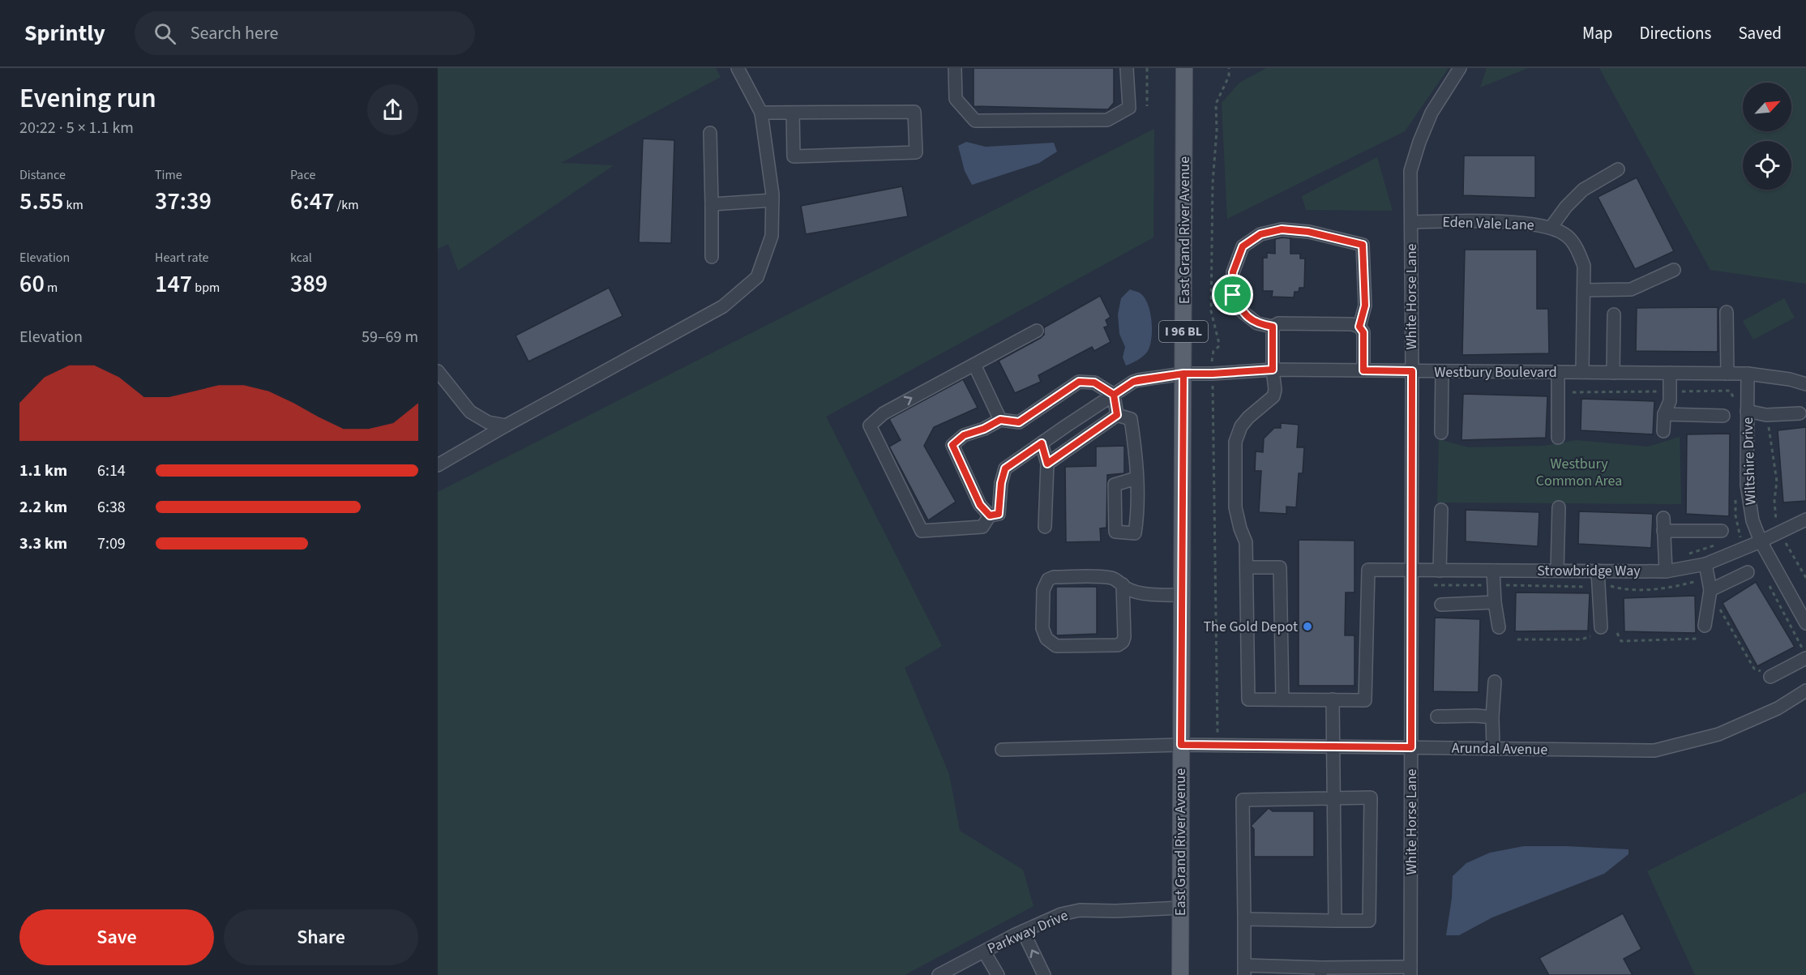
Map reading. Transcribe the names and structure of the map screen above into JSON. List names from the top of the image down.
{
  "streets": {
    "main road": ["East Grand River Avenue", "I 96 BL"],
    "street": [
      "Eden Vale Lane",
      "White Horse Lane",
      "Westbury Boulevard",
      "Wiltshire Drive",
      "Strowbridge Way",
      "Arundal Avenue",
      "Parkway Drive"
    ]
  },
  "crossings": [
    ["Eden Vale Lane", "White Horse Lane"],
    ["Eden Vale Lane", "Westbury Boulevard"],
    ["East Grand River Avenue", "Westbury Boulevard"],
    ["East Grand River Avenue", "Arundal Avenue"],
    ["East Grand River Avenue", "Parkway Drive"],
    ["White Horse Lane", "Westbury Boulevard"],
    ["White Horse Lane", "Strowbridge Way"],
    ["White Horse Lane", "Arundal Avenue"],
    ["Westbury Boulevard", "Wiltshire Drive"],
    ["Wiltshire Drive", "Strowbridge Way"]
  ],
  "parks": ["Westbury Common Area"],
  "places": ["The Gold Depot"],
  "north": "top right",
  "page": {
    "header": "Sprintly",
    "search": "Search here",
    "nav": ["Map", "Directions", "Saved"],
    "heading": ["Evening run", "20:22 · 5 × 1.1 km"],
    "stats": [
      ["Distance", "5.55 km"],
      ["Time", "37:39"],
      ["Pace", "6:47 /km"],
      ["Elevation", "60 m"],
      ["Heart rate", "147 bpm"],
      ["kcal", "389"]
    ],
    "chart": ["Elevation", "59–69 m"],
    "list": [
      {
        "name": "1.1 km",
        "note": "6:14"
      },
      {
        "name": "2.2 km",
        "note": "6:38"
      },
      {
        "name": "3.3 km",
        "note": "7:09"
      }
    ],
    "buttons": ["Save", "Share"]
  }
}
